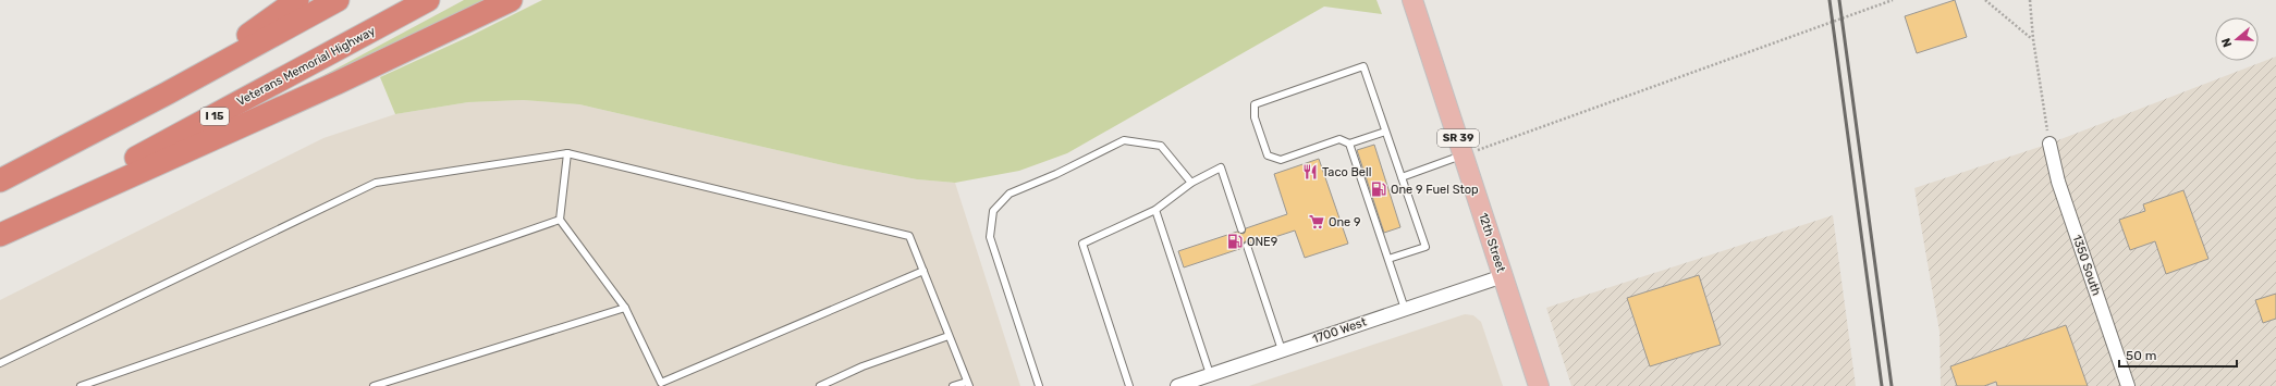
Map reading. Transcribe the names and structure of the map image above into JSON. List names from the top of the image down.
{
  "streets": {
    "highway": ["Veterans Memorial Highway", "I 15"],
    "main road": ["SR 39", "12th Street"],
    "street": ["1350 South", "1700 West"]
  },
  "crossings": [
    ["12th Street", "1700 West"]
  ],
  "places": {
    "restaurant": ["Taco Bell"],
    "fuel station": ["One 9 Fuel Stop", "ONE9"],
    "supermarket": ["One 9"]
  },
  "scale_bar": "50 m",
  "north": "left"
}
